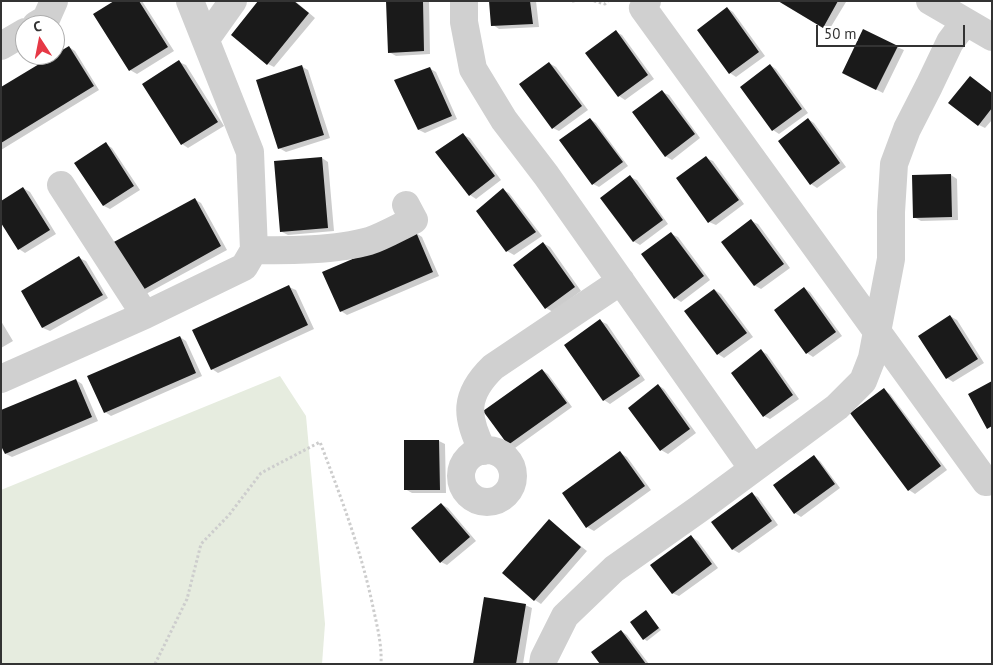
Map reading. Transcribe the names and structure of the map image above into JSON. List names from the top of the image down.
{
  "scale_bar": "50 m",
  "north": "top"
}
